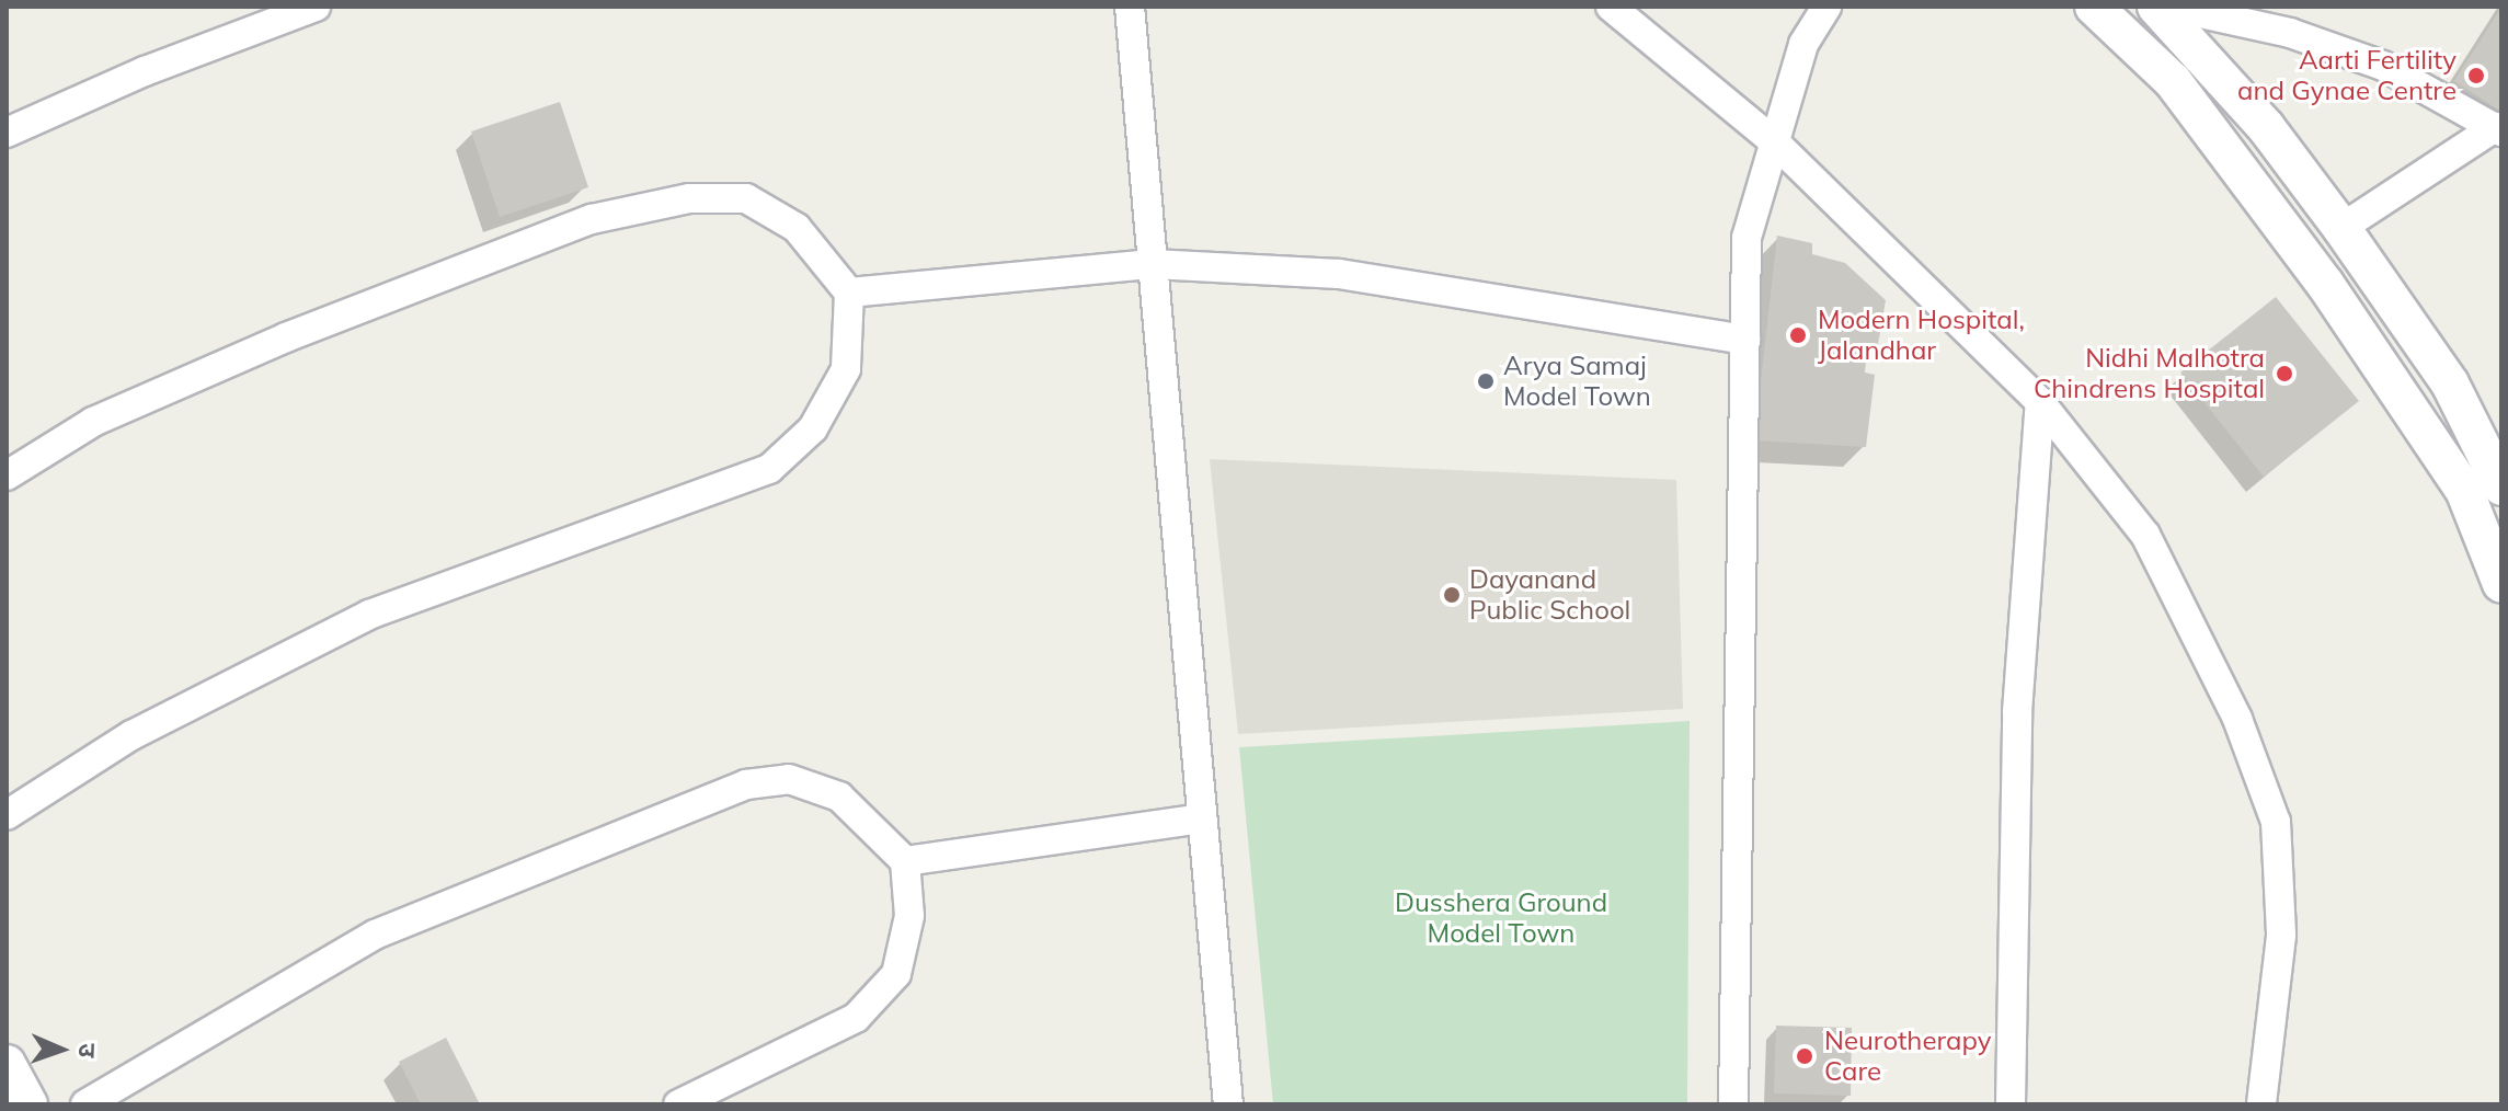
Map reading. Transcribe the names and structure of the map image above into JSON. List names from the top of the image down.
{
  "parks": ["Dusshera Ground Model Town"],
  "places": [
    "Aarti Fertility and Gynae Centre",
    "Modern Hospital, Jalandhar",
    "Nidhi Malhotra Chindrens Hospital",
    "Arya Samaj Model Town",
    "Dayanand Public School",
    "Neurotherapy Care"
  ],
  "north": "right"
}
